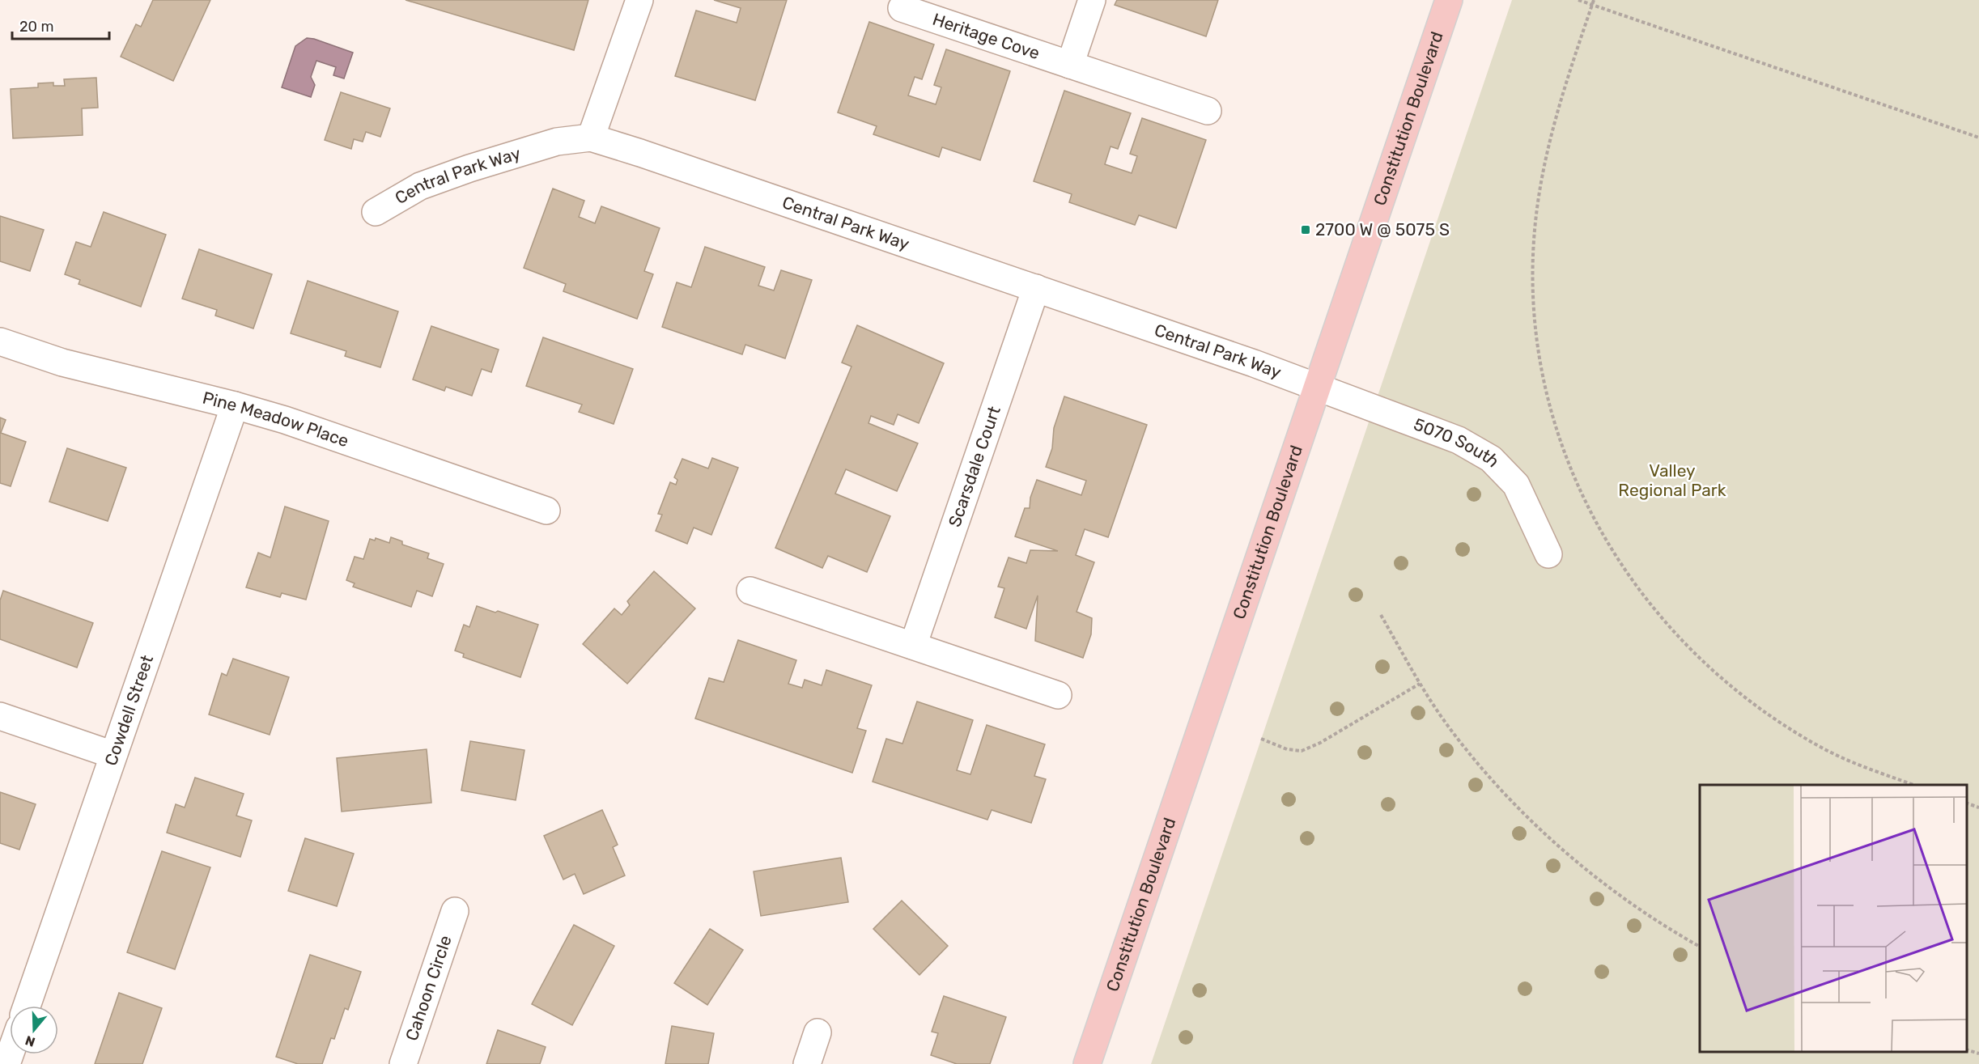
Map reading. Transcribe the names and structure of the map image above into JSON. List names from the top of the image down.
{
  "streets": {
    "main road": ["Constitution Boulevard"],
    "street": [
      "Heritage Cove",
      "Central Park Way",
      "Pine Meadow Place",
      "5070 South",
      "Scarsdale Court",
      "Cowdell Street",
      "Cahoon Circle"
    ]
  },
  "crossings": [
    ["Constitution Boulevard", "Central Park Way"],
    ["Constitution Boulevard", "5070 South"],
    ["Central Park Way", "5070 South"],
    ["Central Park Way", "Scarsdale Court"],
    ["Pine Meadow Place", "Cowdell Street"]
  ],
  "parks": ["Valley Regional Park"],
  "places": {
    "transit": ["2700 W @ 5075 S"]
  },
  "scale_bar": "20 m",
  "north": "bottom"
}
